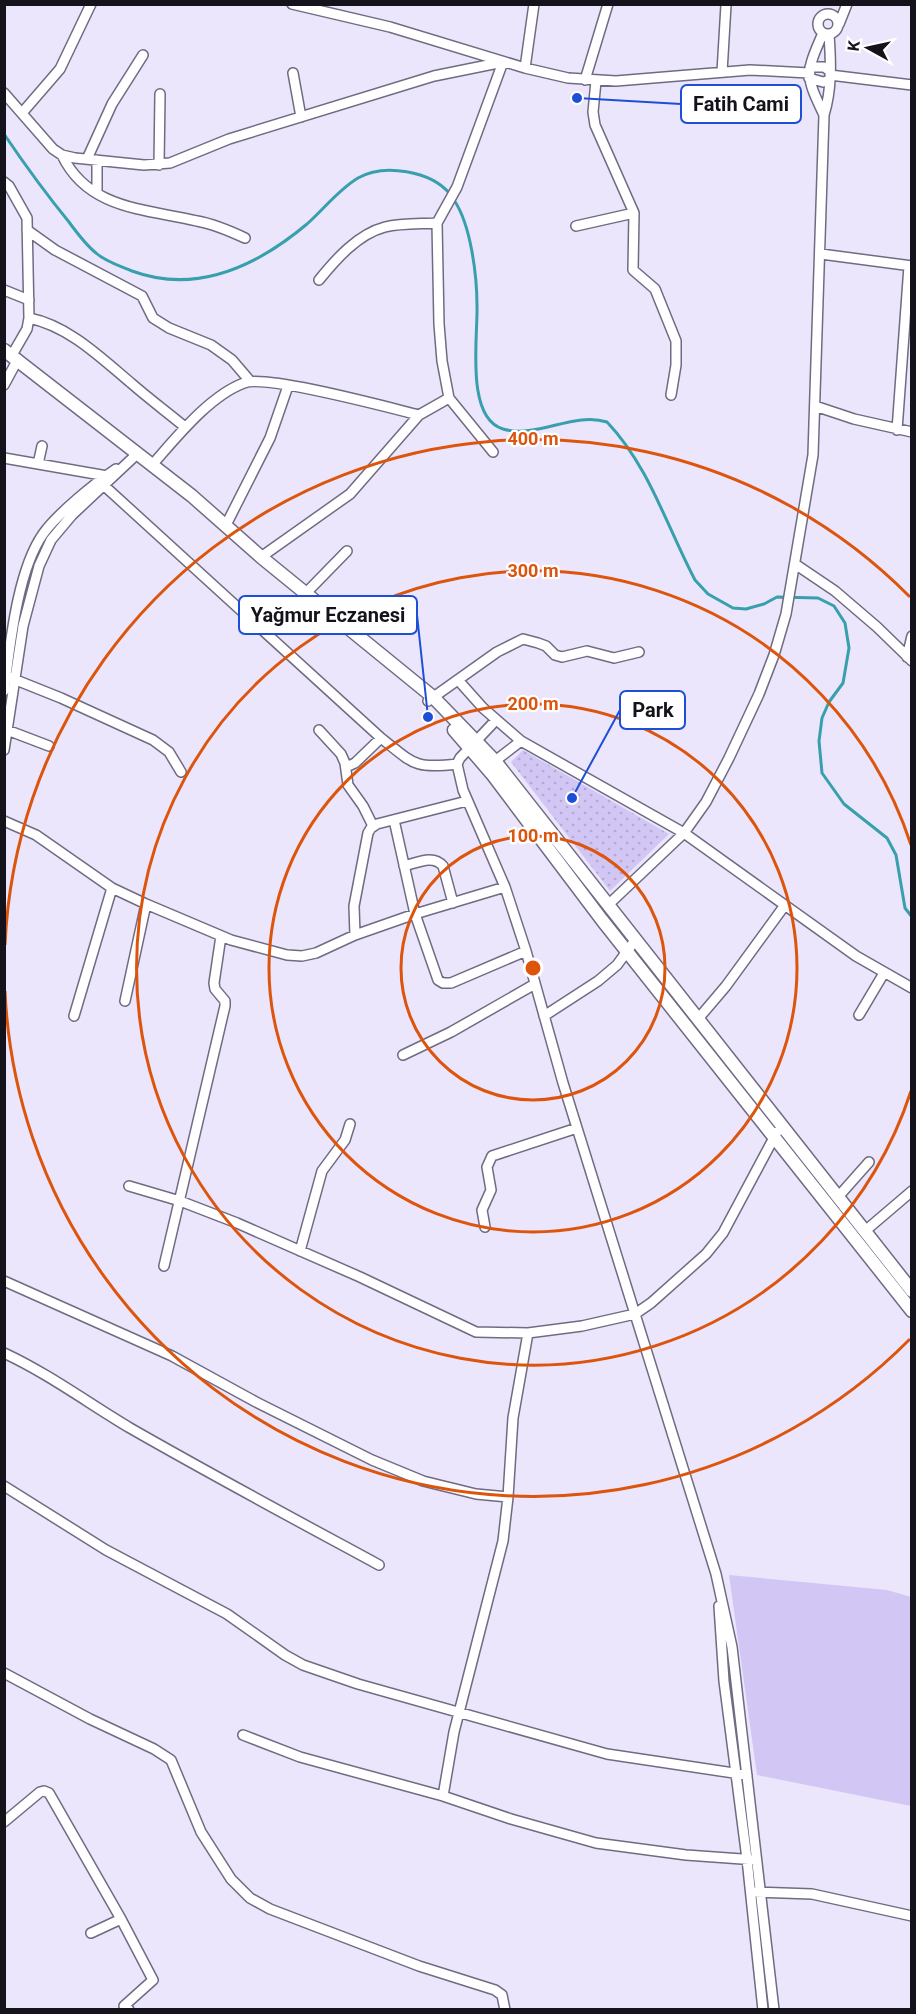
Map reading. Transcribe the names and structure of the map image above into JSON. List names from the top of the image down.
{
  "places": ["Fatih Cami", "Yağmur Eczanesi", "Park"],
  "north": "left",
  "rings": [
    "400 m",
    "300 m",
    "200 m",
    "100 m"
  ]
}
